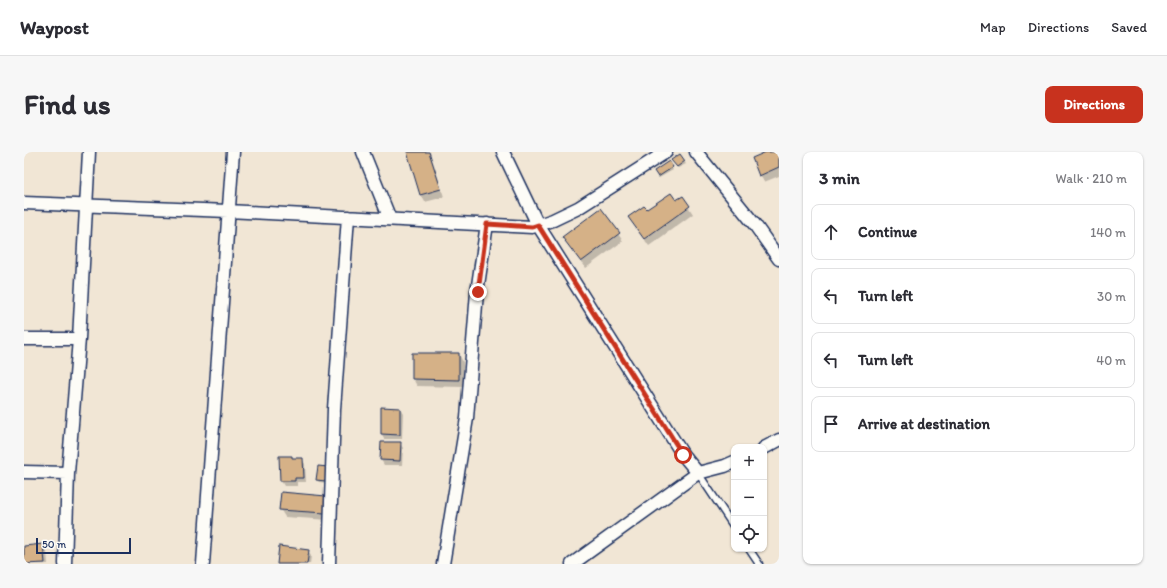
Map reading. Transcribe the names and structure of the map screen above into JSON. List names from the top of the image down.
{
  "scale_bar": "50 m",
  "page": {
    "header": "Waypost",
    "nav": ["Map", "Directions", "Saved"],
    "buttons": "Directions",
    "title": "Find us",
    "heading": ["3 min", "Walk · 210 m"],
    "list": [
      ["Continue", "140 m"],
      ["Turn left", "30 m"],
      ["Turn left", "40 m"],
      "Arrive at destination"
    ],
    "map_buttons": ["+", "−"],
    "scale": "50 m"
  }
}
